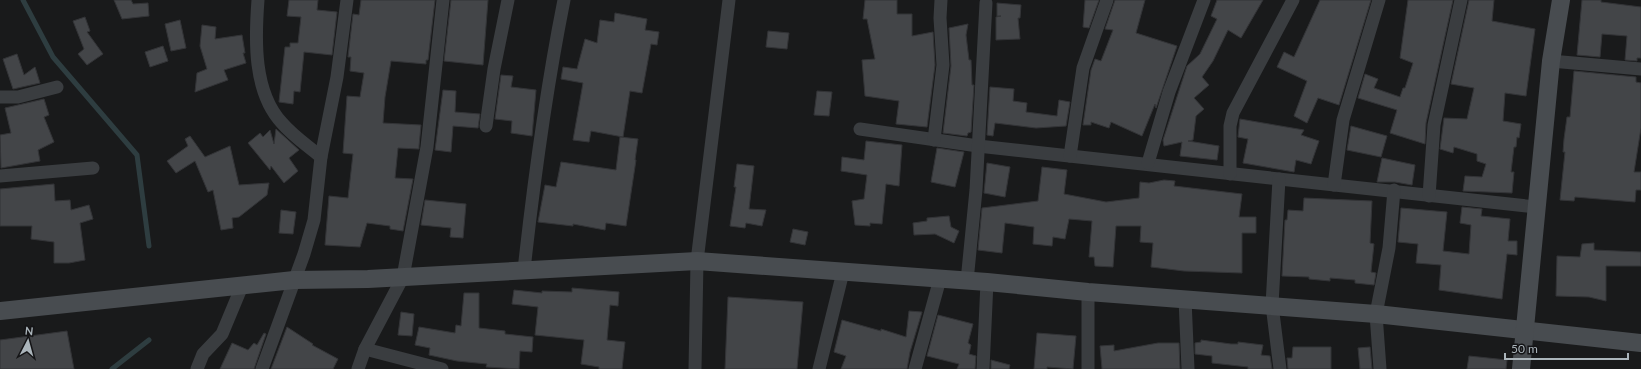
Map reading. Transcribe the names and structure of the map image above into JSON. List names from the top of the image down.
{
  "scale_bar": "50 m",
  "north": "top"
}
